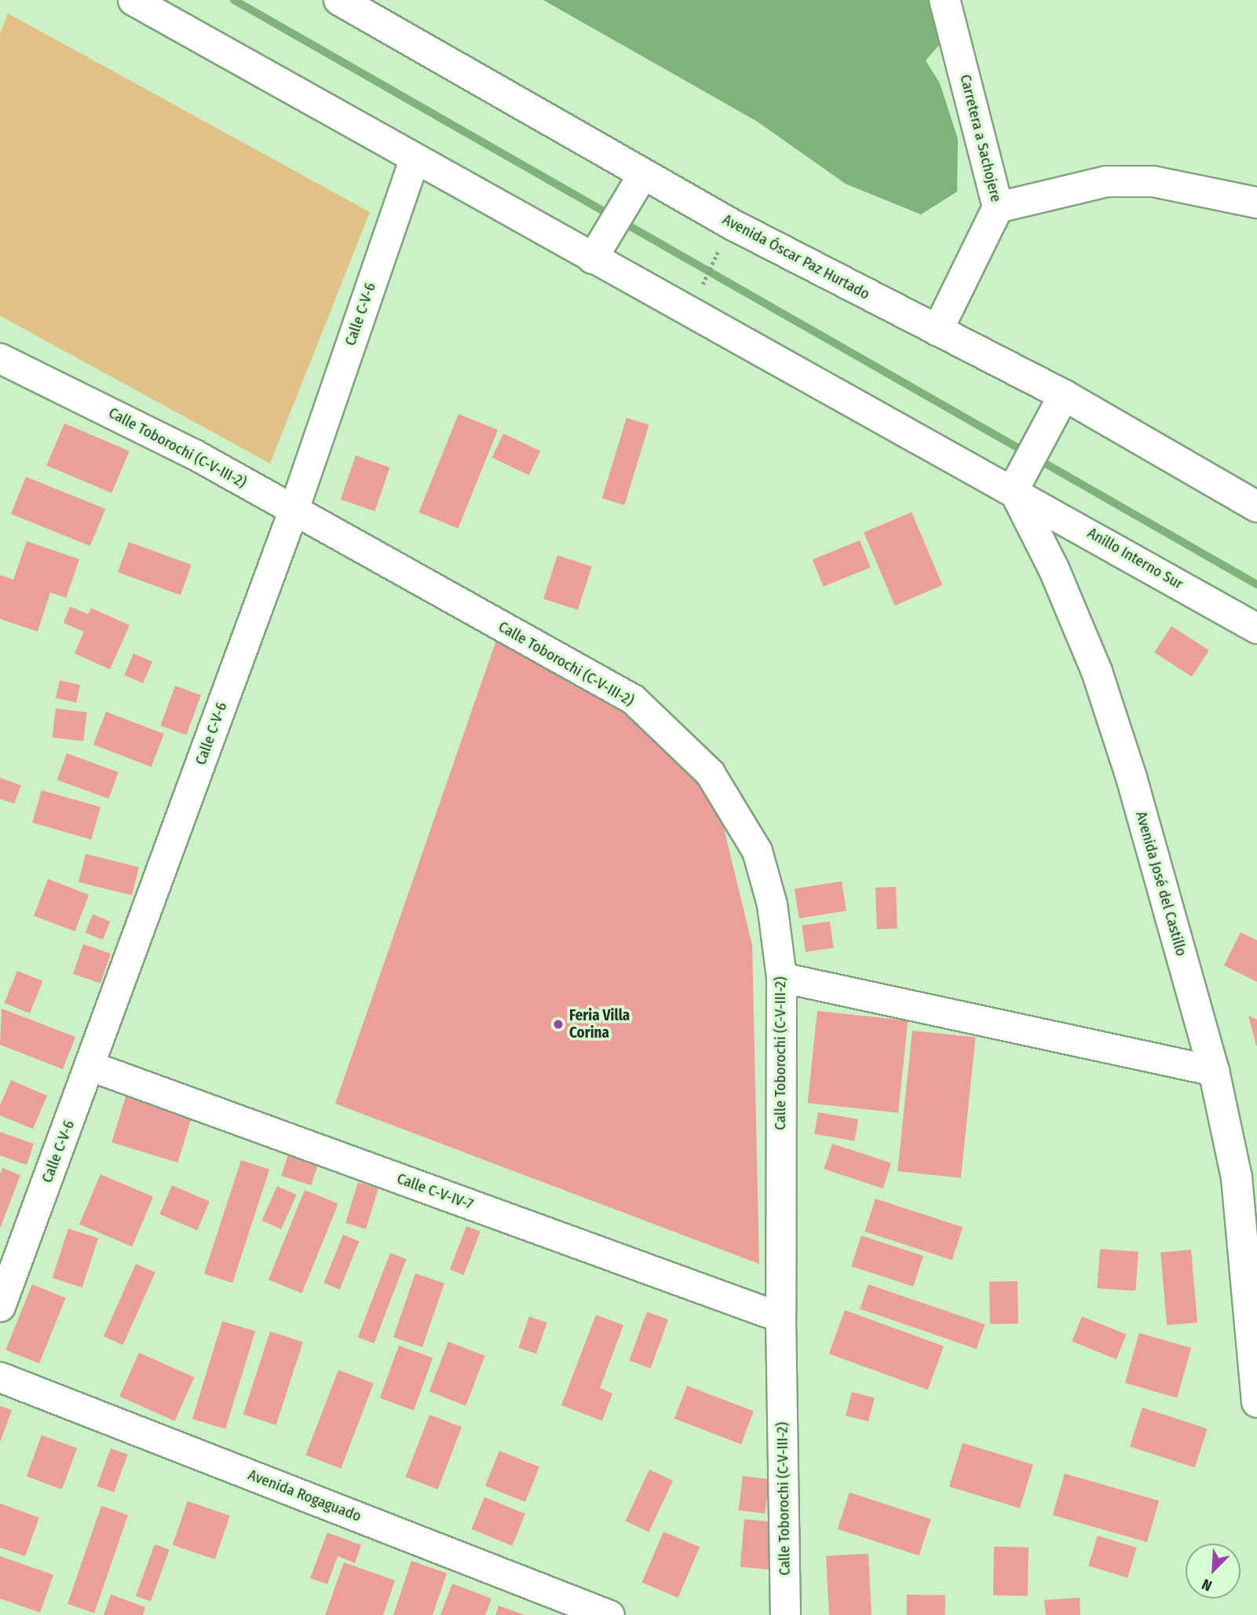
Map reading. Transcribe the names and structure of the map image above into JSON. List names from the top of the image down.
{
  "streets": {
    "main road": ["Carretera a Sachojere", "Avenida Óscar Paz Hurtado", "Avenida José del Castillo"],
    "street": [
      "Calle C-V-6",
      "Calle Toborochi (C-V-III-2)",
      "Anillo Interno Sur",
      "Calle C-V-IV-7",
      "Avenida Rogaguado"
    ]
  },
  "crossings": [
    ["Carretera a Sachojere", "Avenida Óscar Paz Hurtado"],
    ["Calle C-V-6", "Calle Toborochi (C-V-III-2)"],
    ["Calle C-V-6", "Anillo Interno Sur"],
    ["Calle C-V-6", "Calle C-V-IV-7"],
    ["Calle Toborochi (C-V-III-2)", "Calle C-V-IV-7"],
    ["Anillo Interno Sur", "Avenida José del Castillo"]
  ],
  "places": ["Feria Villa Corina"],
  "north": "bottom left"
}
